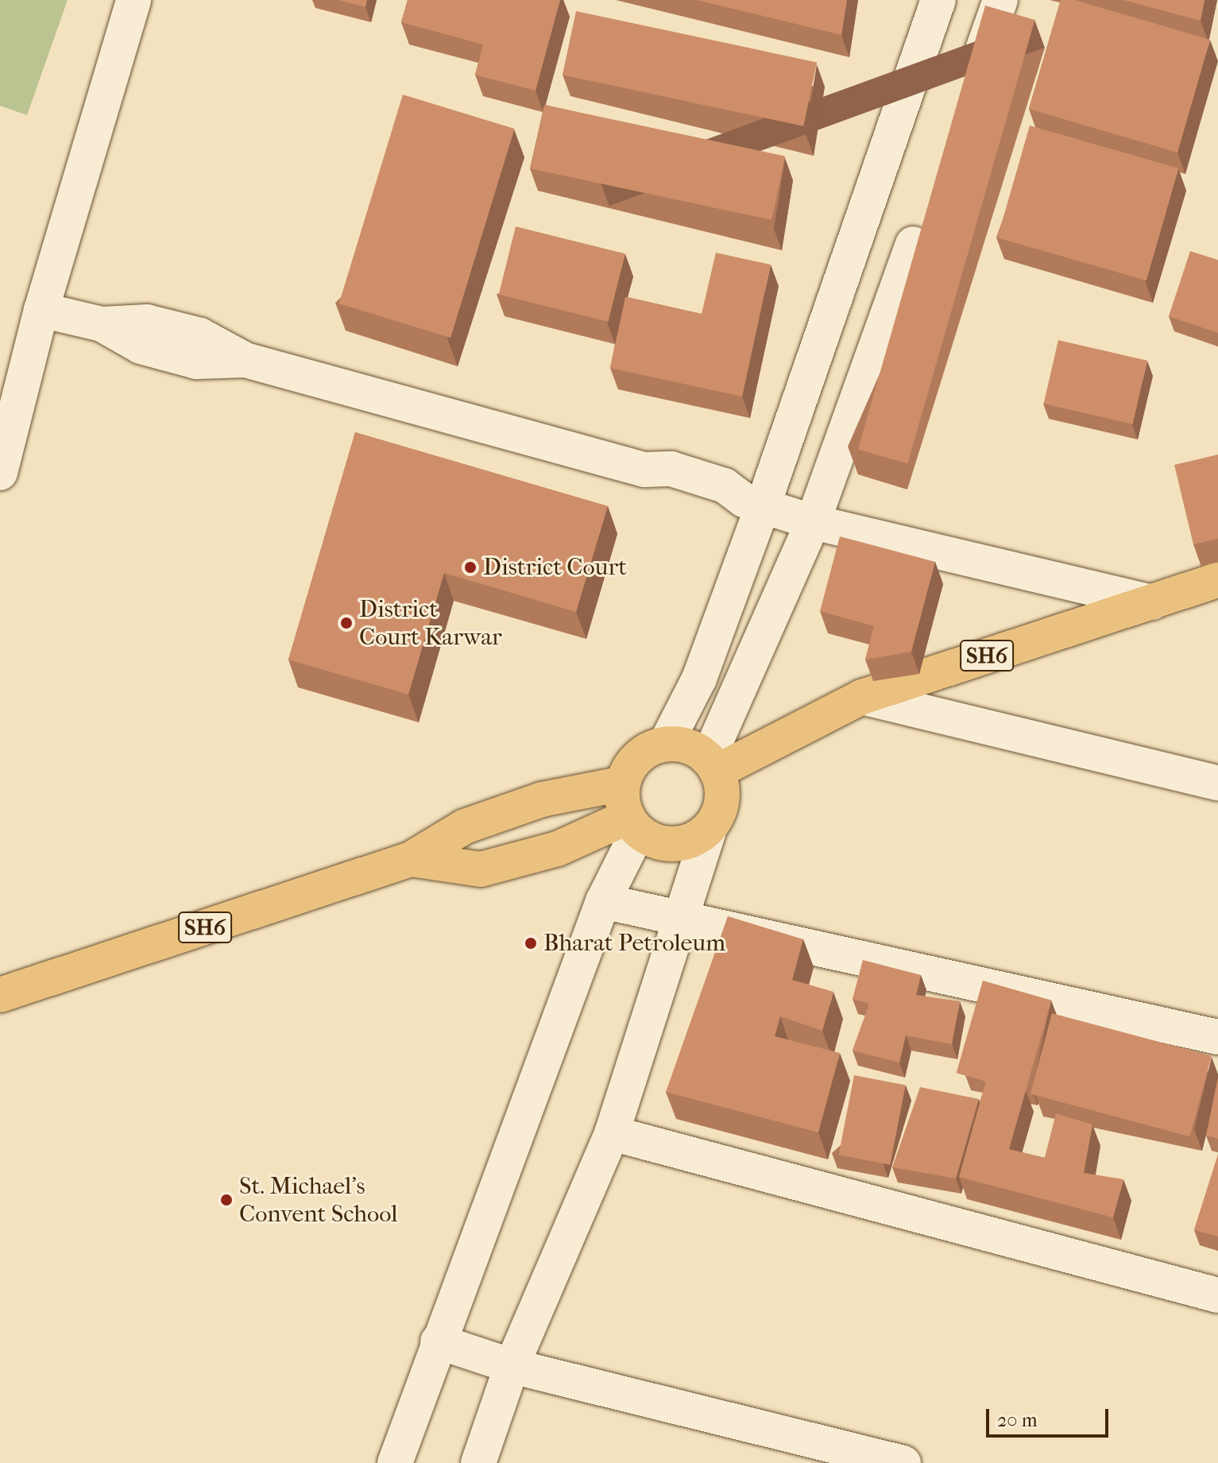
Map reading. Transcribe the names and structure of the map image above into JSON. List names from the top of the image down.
{
  "streets": {
    "main road": ["SH6"]
  },
  "places": [
    "District Court",
    "District Court Karwar",
    "Bharat Petroleum",
    "St. Michael's Convent School"
  ],
  "scale_bar": "20 m"
}
